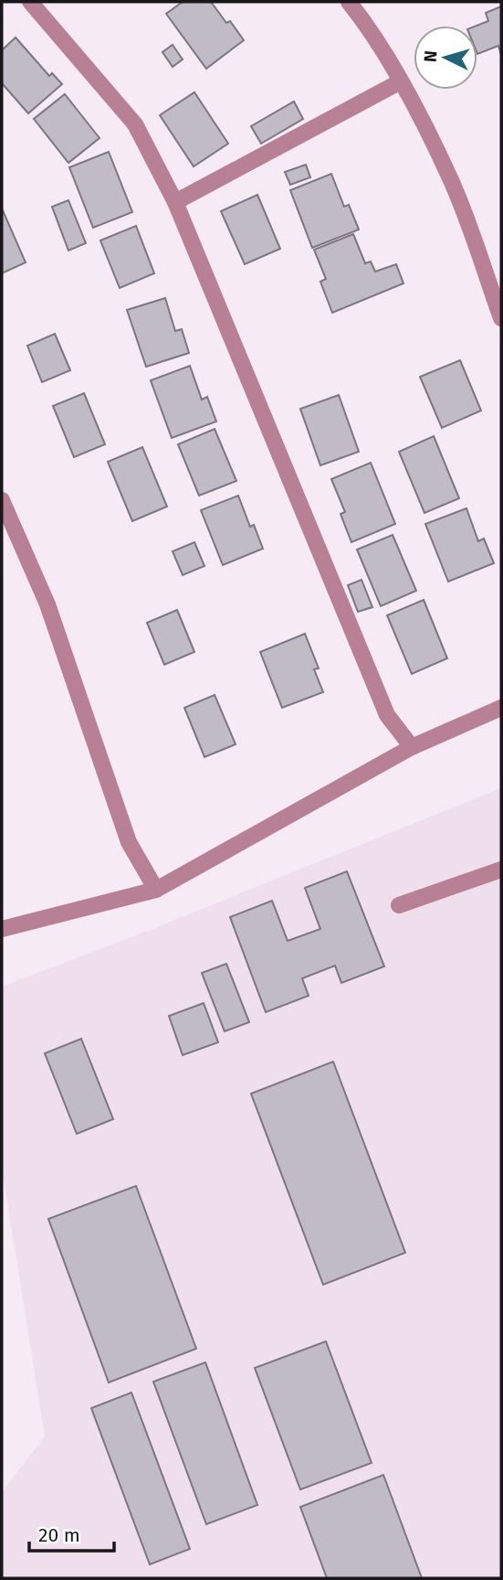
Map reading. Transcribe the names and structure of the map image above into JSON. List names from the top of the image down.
{
  "scale_bar": "20 m",
  "north": "left"
}
